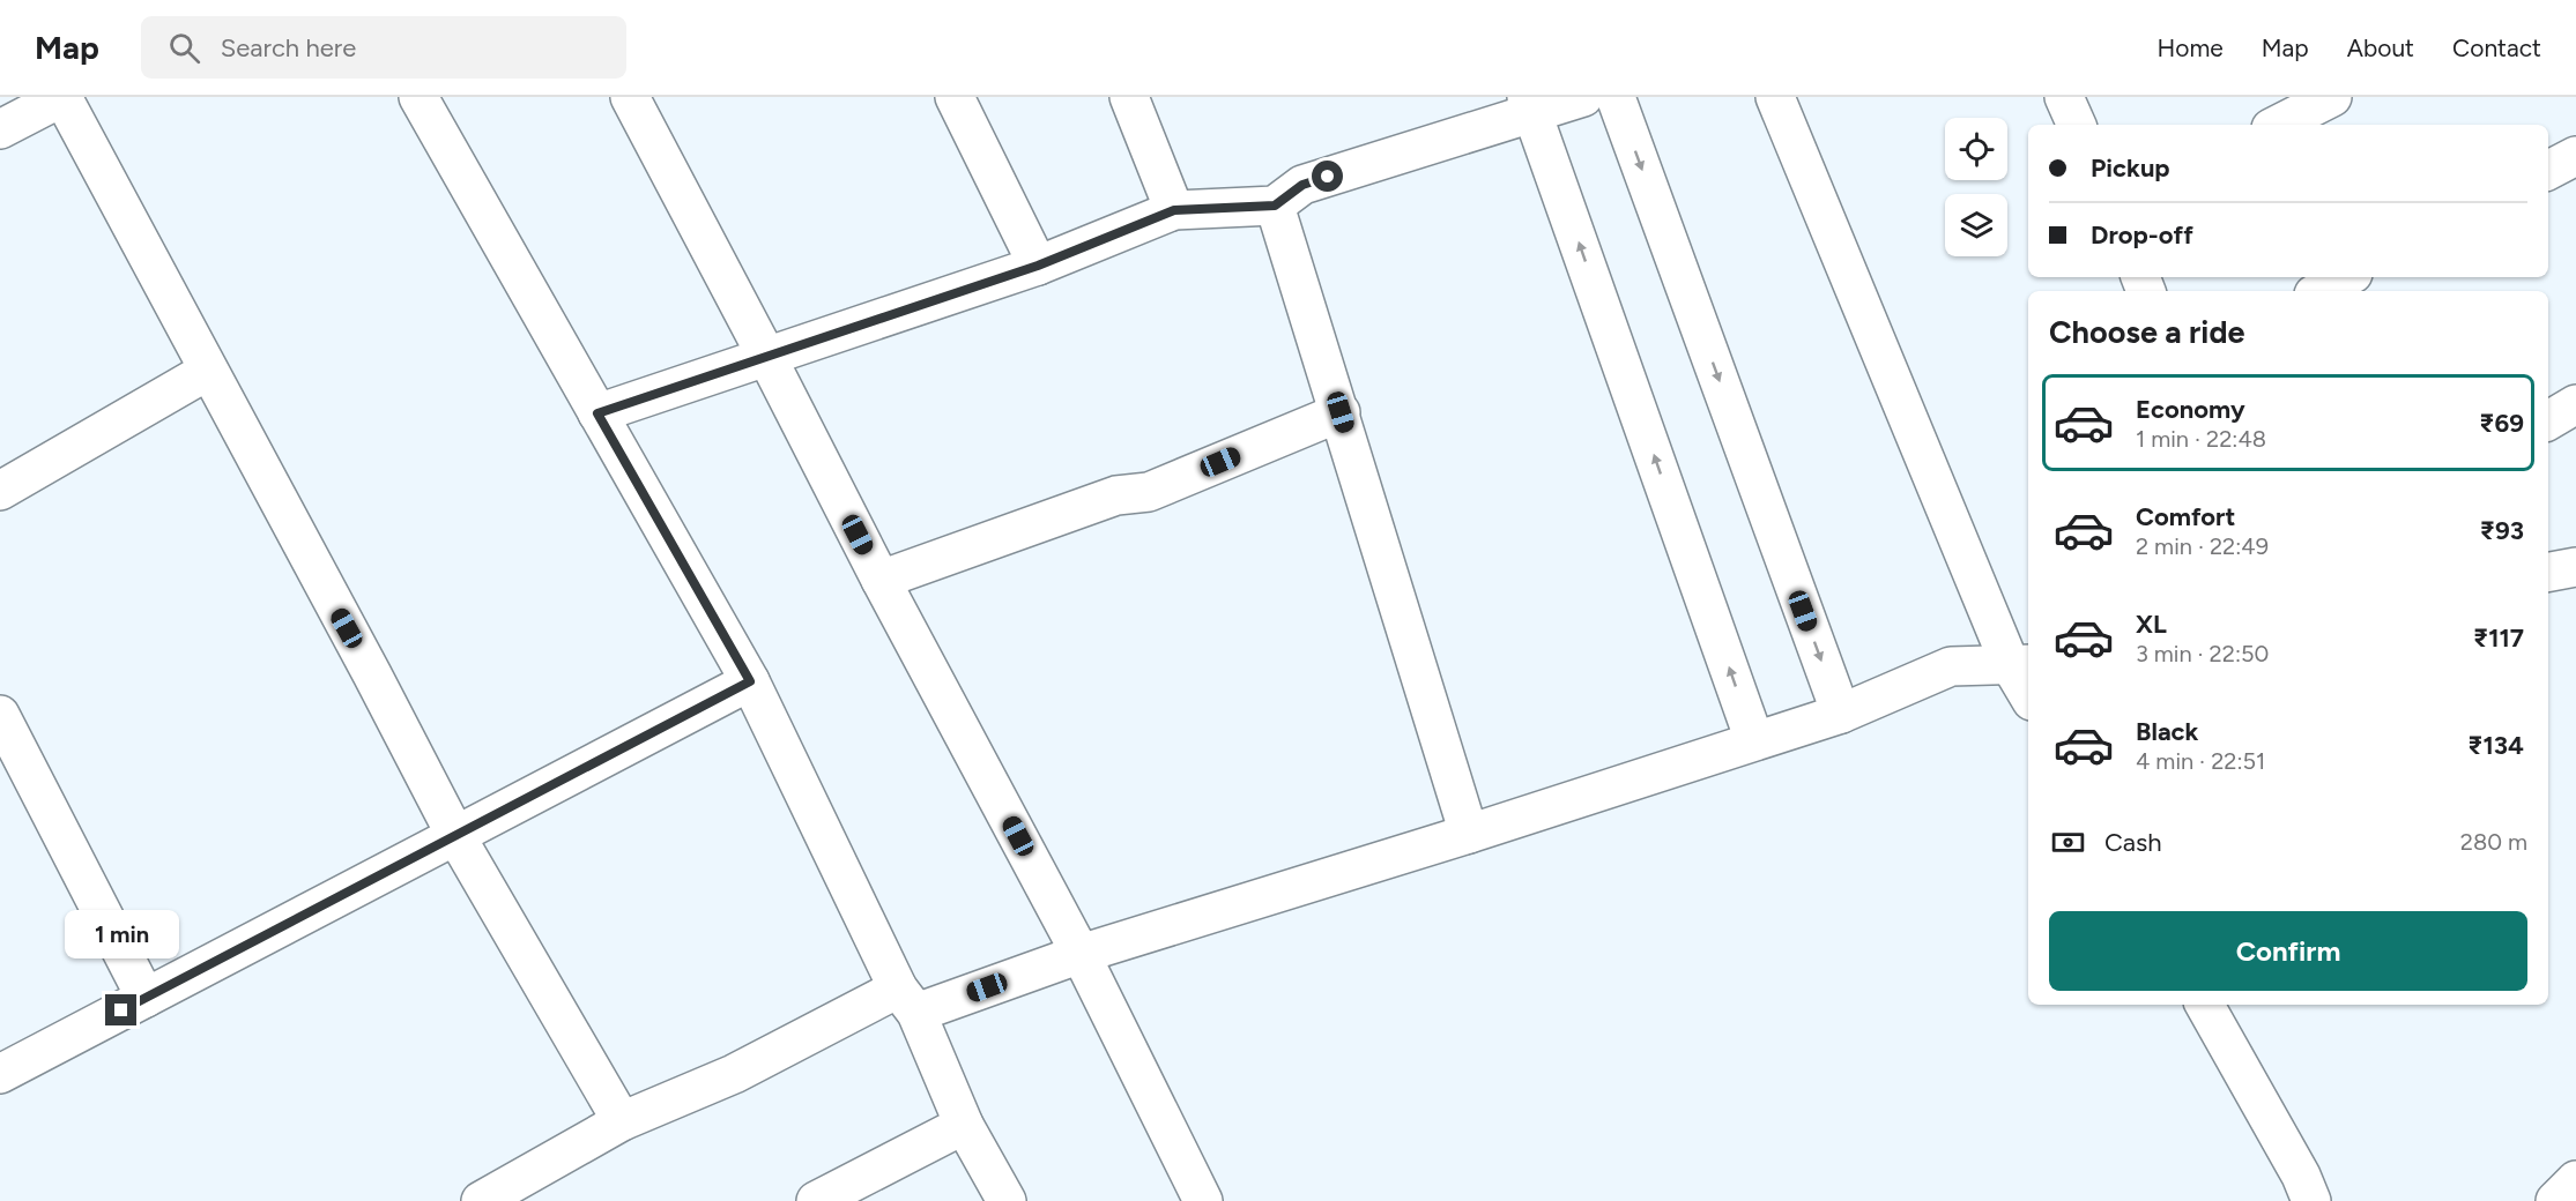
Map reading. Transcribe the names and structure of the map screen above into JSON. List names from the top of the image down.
{
  "page": {
    "header": "Map",
    "search": "Search here",
    "nav": [
      "Home",
      "Map",
      "About",
      "Contact"
    ],
    "banner": ["Pickup", "Drop-off"],
    "heading": "Choose a ride",
    "list": [
      {
        "name": "Economy",
        "note": "1 min · 22:48",
        "value": "₹69"
      },
      {
        "name": "Comfort",
        "note": "2 min · 22:49",
        "value": "₹93"
      },
      {
        "name": "XL",
        "note": "3 min · 22:50",
        "value": "₹117"
      },
      {
        "name": "Black",
        "note": "4 min · 22:51",
        "value": "₹134"
      }
    ],
    "pay": ["Cash", "280 m"],
    "buttons": "Confirm",
    "bubble": "1 min"
  }
}
